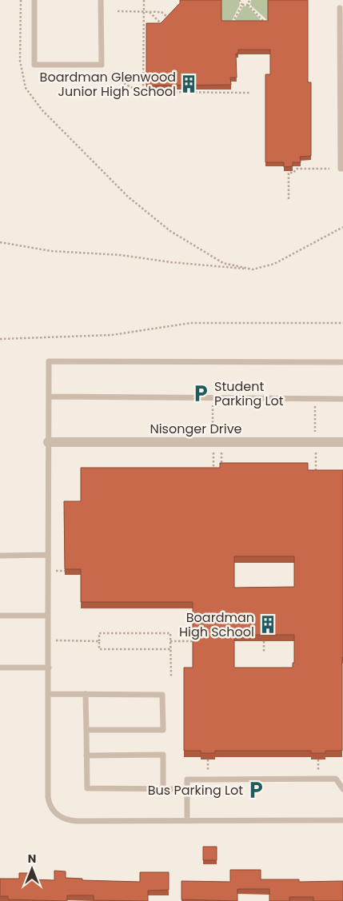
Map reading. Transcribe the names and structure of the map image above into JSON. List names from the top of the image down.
{
  "streets": {
    "street": ["Nisonger Drive"]
  },
  "places": {
    "building": ["Boardman Glenwood Junior High School", "Boardman High School"],
    "parking": ["Student Parking Lot", "Bus Parking Lot"]
  },
  "north": "top"
}
